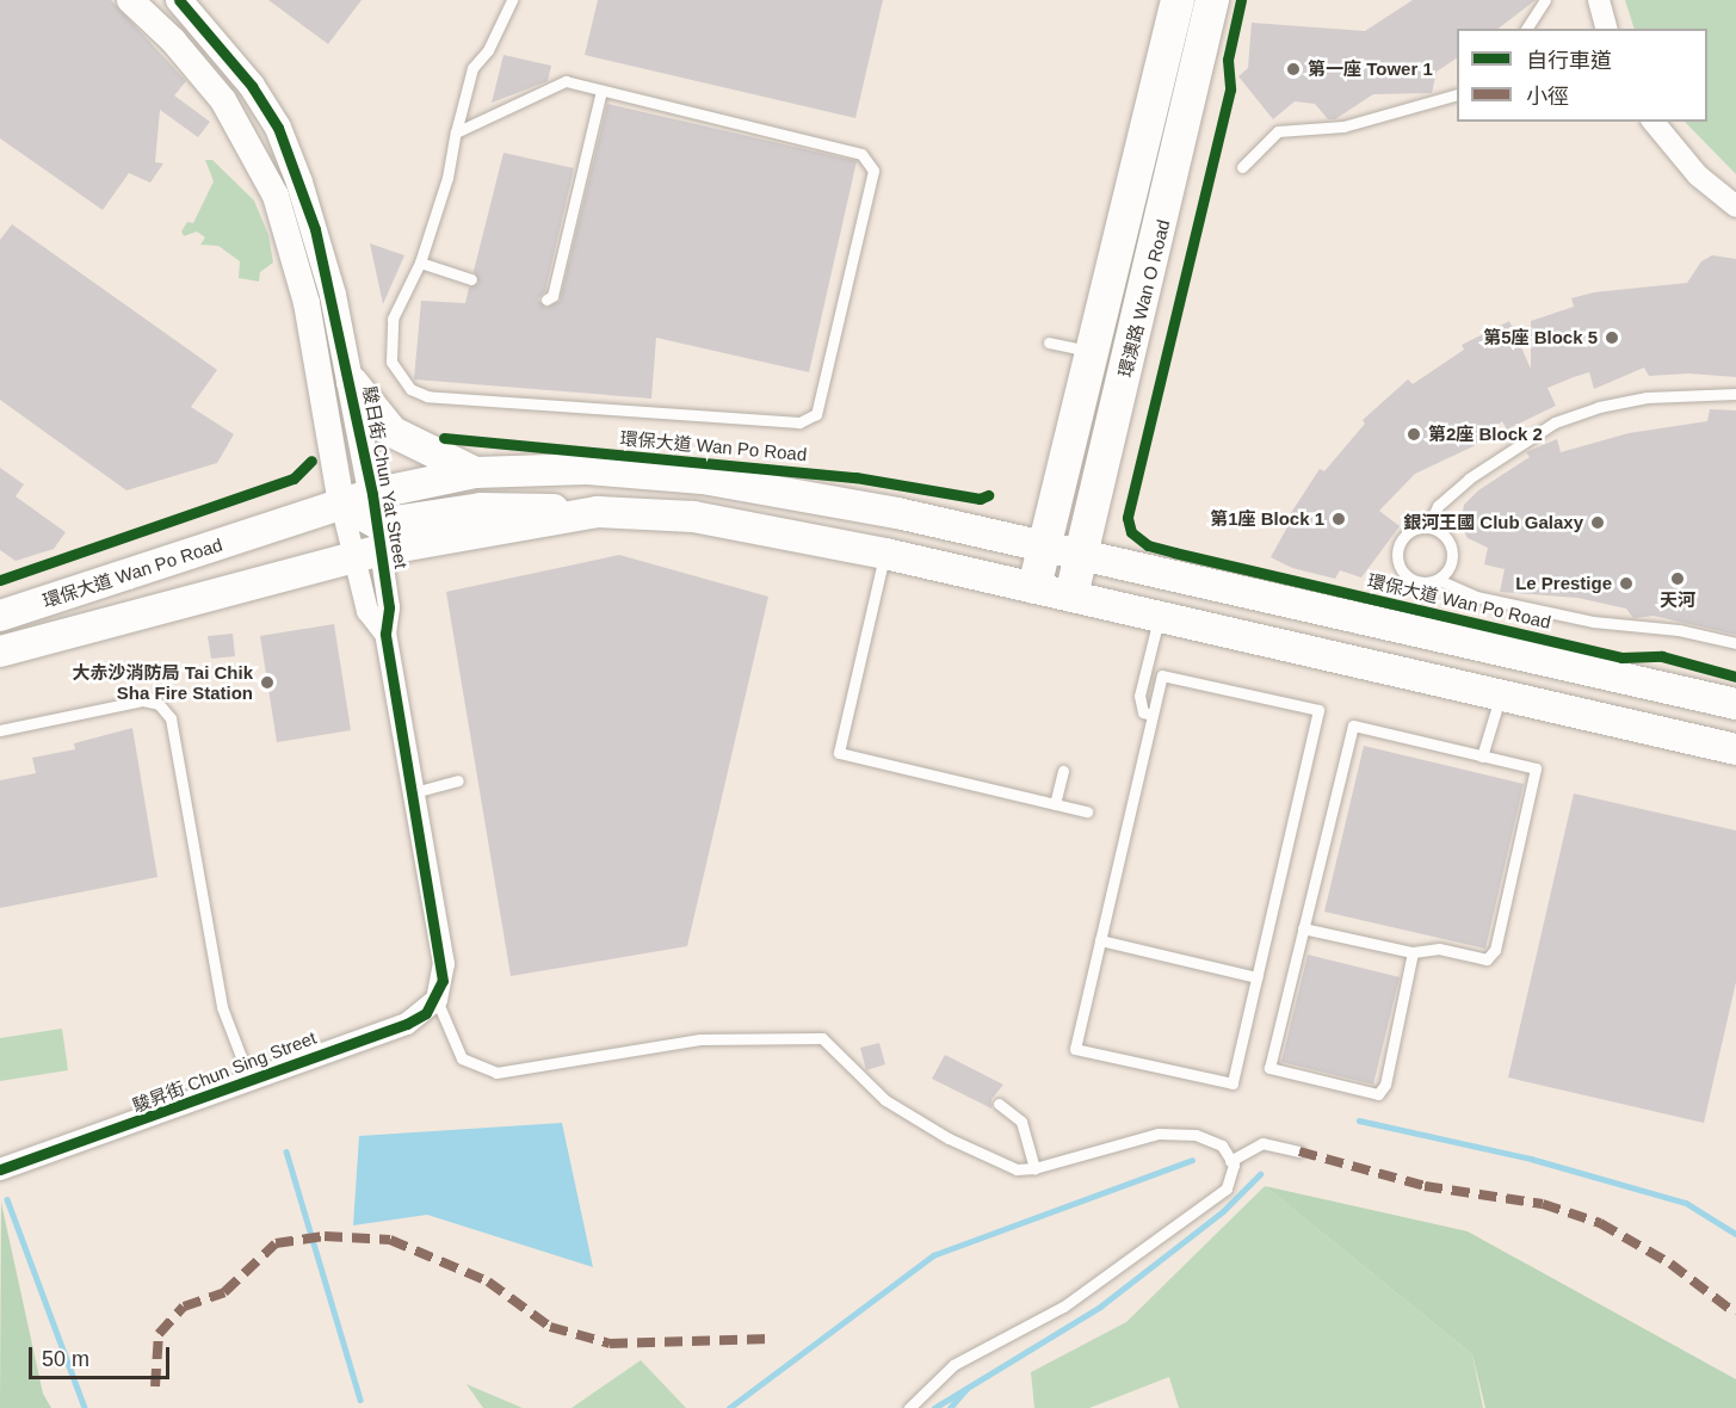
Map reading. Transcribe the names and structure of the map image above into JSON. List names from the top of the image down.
{
  "streets": {
    "main road": ["環澳路 Wan O Road", "環保大道 Wan Po Road"],
    "street": ["駿日街 Chun Yat Street", "駿昇街 Chun Sing Street"]
  },
  "crossings": [
    ["環澳路 Wan O Road", "環保大道 Wan Po Road"],
    ["環保大道 Wan Po Road", "駿日街 Chun Yat Street"],
    ["駿日街 Chun Yat Street", "駿昇街 Chun Sing Street"]
  ],
  "places": [
    "第一座 Tower 1",
    "第5座 Block 5",
    "第2座 Block 2",
    "第1座 Block 1",
    "銀河王國 Club Galaxy",
    "天河",
    "Le Prestige",
    "大赤沙消防局 Tai Chik Sha Fire Station"
  ],
  "legend": ["自行車道", "小徑"],
  "scale_bar": "50 m"
}
